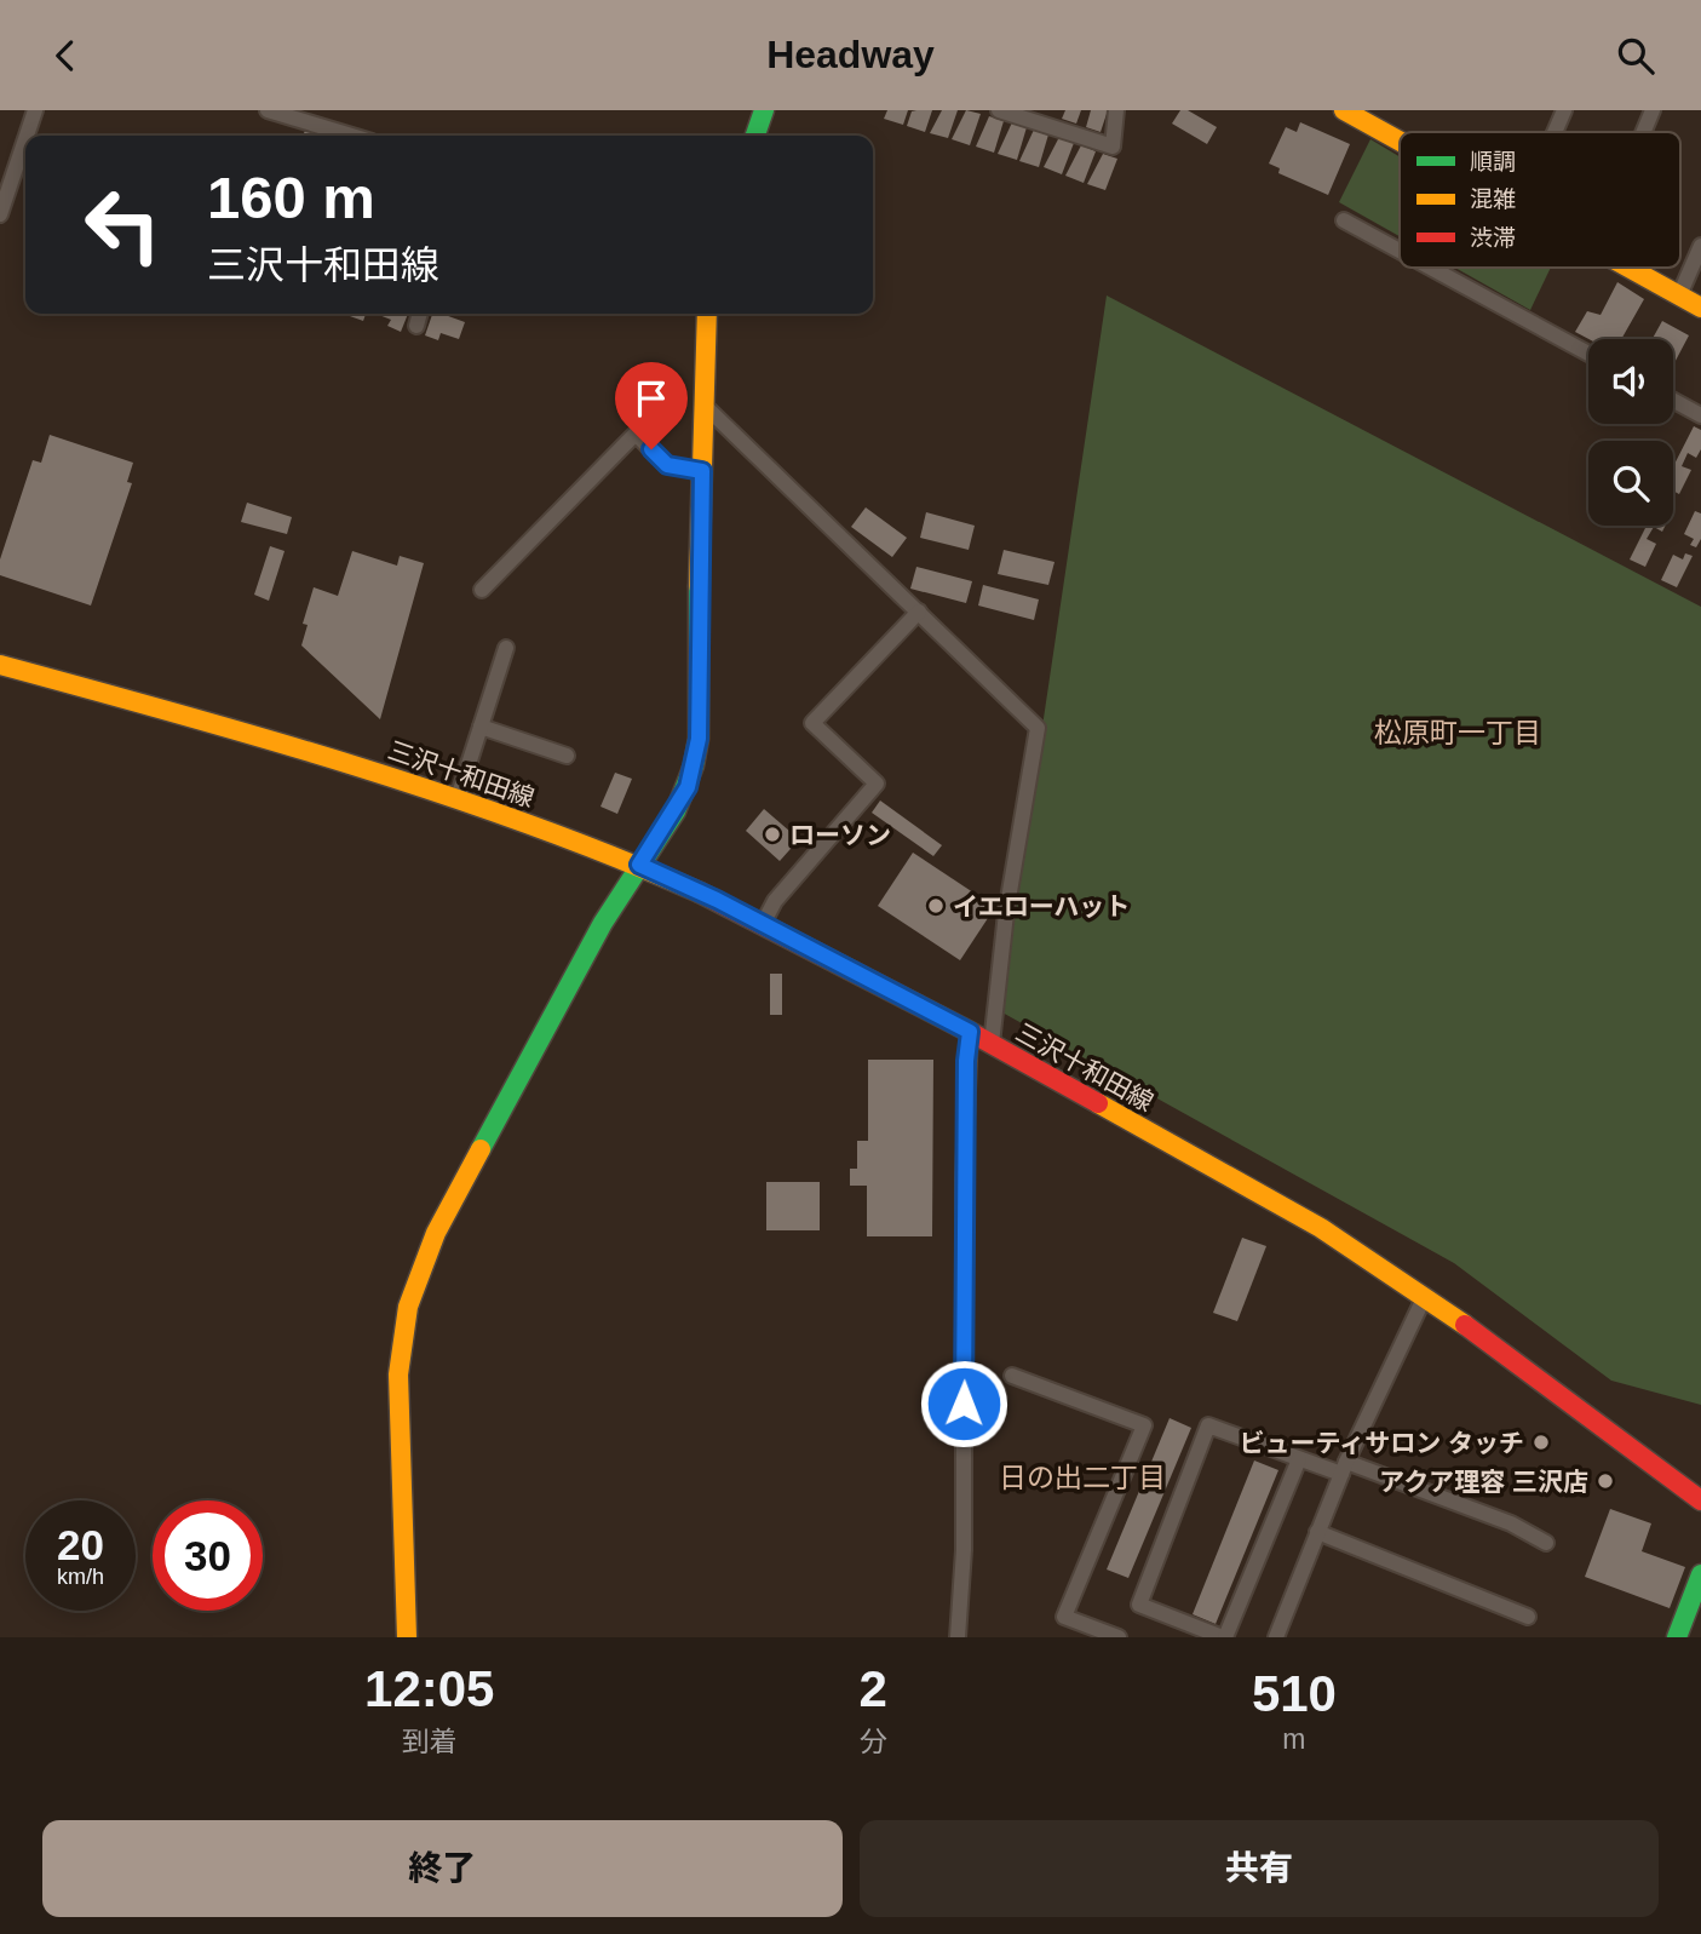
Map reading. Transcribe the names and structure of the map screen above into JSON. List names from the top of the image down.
{
  "streets": {
    "main road": ["三沢十和田線"]
  },
  "districts": ["松原町一丁目", "日の出二丁目"],
  "places": [
    "ローソン",
    "イエローハット",
    "ビューティサロン タッチ",
    "アクア理容 三沢店"
  ],
  "legend": ["順調", "混雑", "渋滞"],
  "page": {
    "header": "Headway",
    "turn": ["160 m", "三沢十和田線"],
    "speed": "20 km/h",
    "limit": "30",
    "eta": [
      "12:05",
      "到着",
      "2",
      "分",
      "510",
      "m"
    ],
    "buttons": ["終了", "共有"]
  }
}
